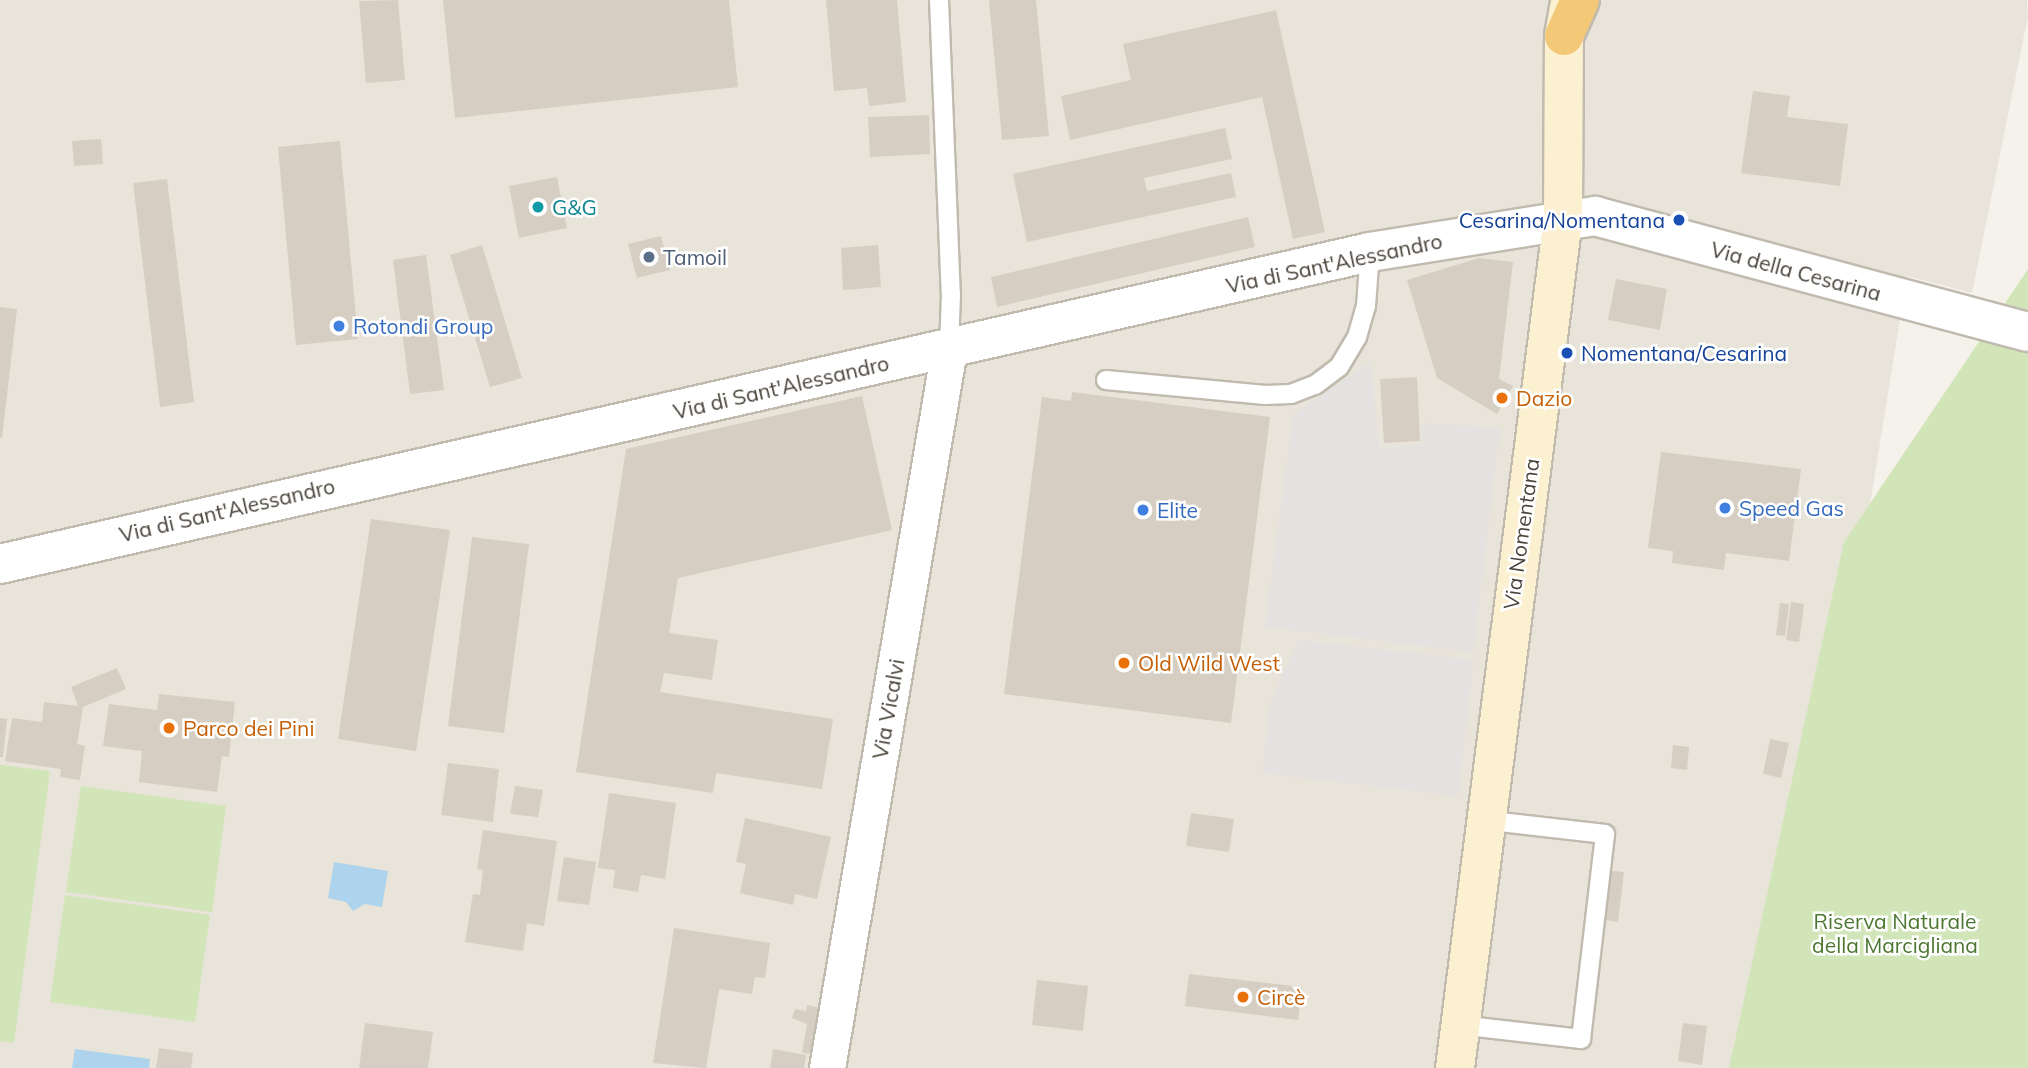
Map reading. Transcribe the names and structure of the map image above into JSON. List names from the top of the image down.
{
  "streets": {
    "main road": ["Via Nomentana"],
    "street": ["Via di Sant'Alessandro", "Via della Cesarina", "Via Vicalvi"]
  },
  "crossings": [
    ["Via di Sant'Alessandro", "Via della Cesarina"],
    ["Via di Sant'Alessandro", "Via Nomentana"],
    ["Via di Sant'Alessandro", "Via Vicalvi"],
    ["Via della Cesarina", "Via Nomentana"]
  ],
  "parks": ["Riserva Naturale della Marcigliana"],
  "places": [
    "G&G",
    "Cesarina/Nomentana",
    "Tamoil",
    "Rotondi Group",
    "Nomentana/Cesarina",
    "Dazio",
    "Speed Gas",
    "Elite",
    "Old Wild West",
    "Parco dei Pini",
    "Circè"
  ]
}
